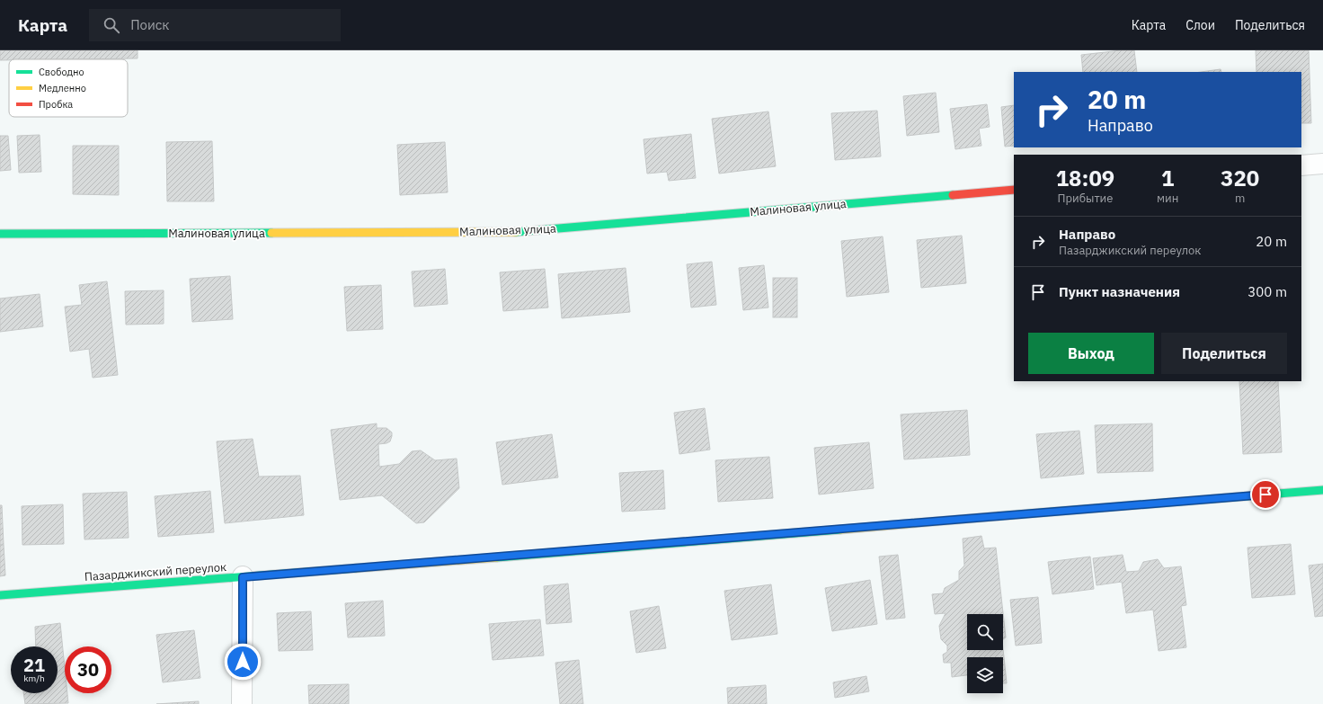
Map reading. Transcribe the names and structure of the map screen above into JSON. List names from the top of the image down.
{
  "streets": {
    "street": ["Малиновая улица", "Пазарджикский переулок"]
  },
  "legend": ["Свободно", "Медленно", "Пробка"],
  "page": {
    "header": "Карта",
    "search": "Поиск",
    "nav": ["Карта", "Слои", "Поделиться"],
    "turn": ["20 m", "Направо"],
    "eta": [
      "18:09",
      "Прибытие",
      "1",
      "мин",
      "320",
      "m"
    ],
    "list": [
      {
        "name": "Направо",
        "note": "Пазарджикский переулок",
        "value": "20 m"
      },
      {
        "name": "Пункт назначения",
        "value": "300 m"
      }
    ],
    "buttons": ["Выход", "Поделиться"],
    "speed": "21 km/h",
    "limit": "30"
  }
}
